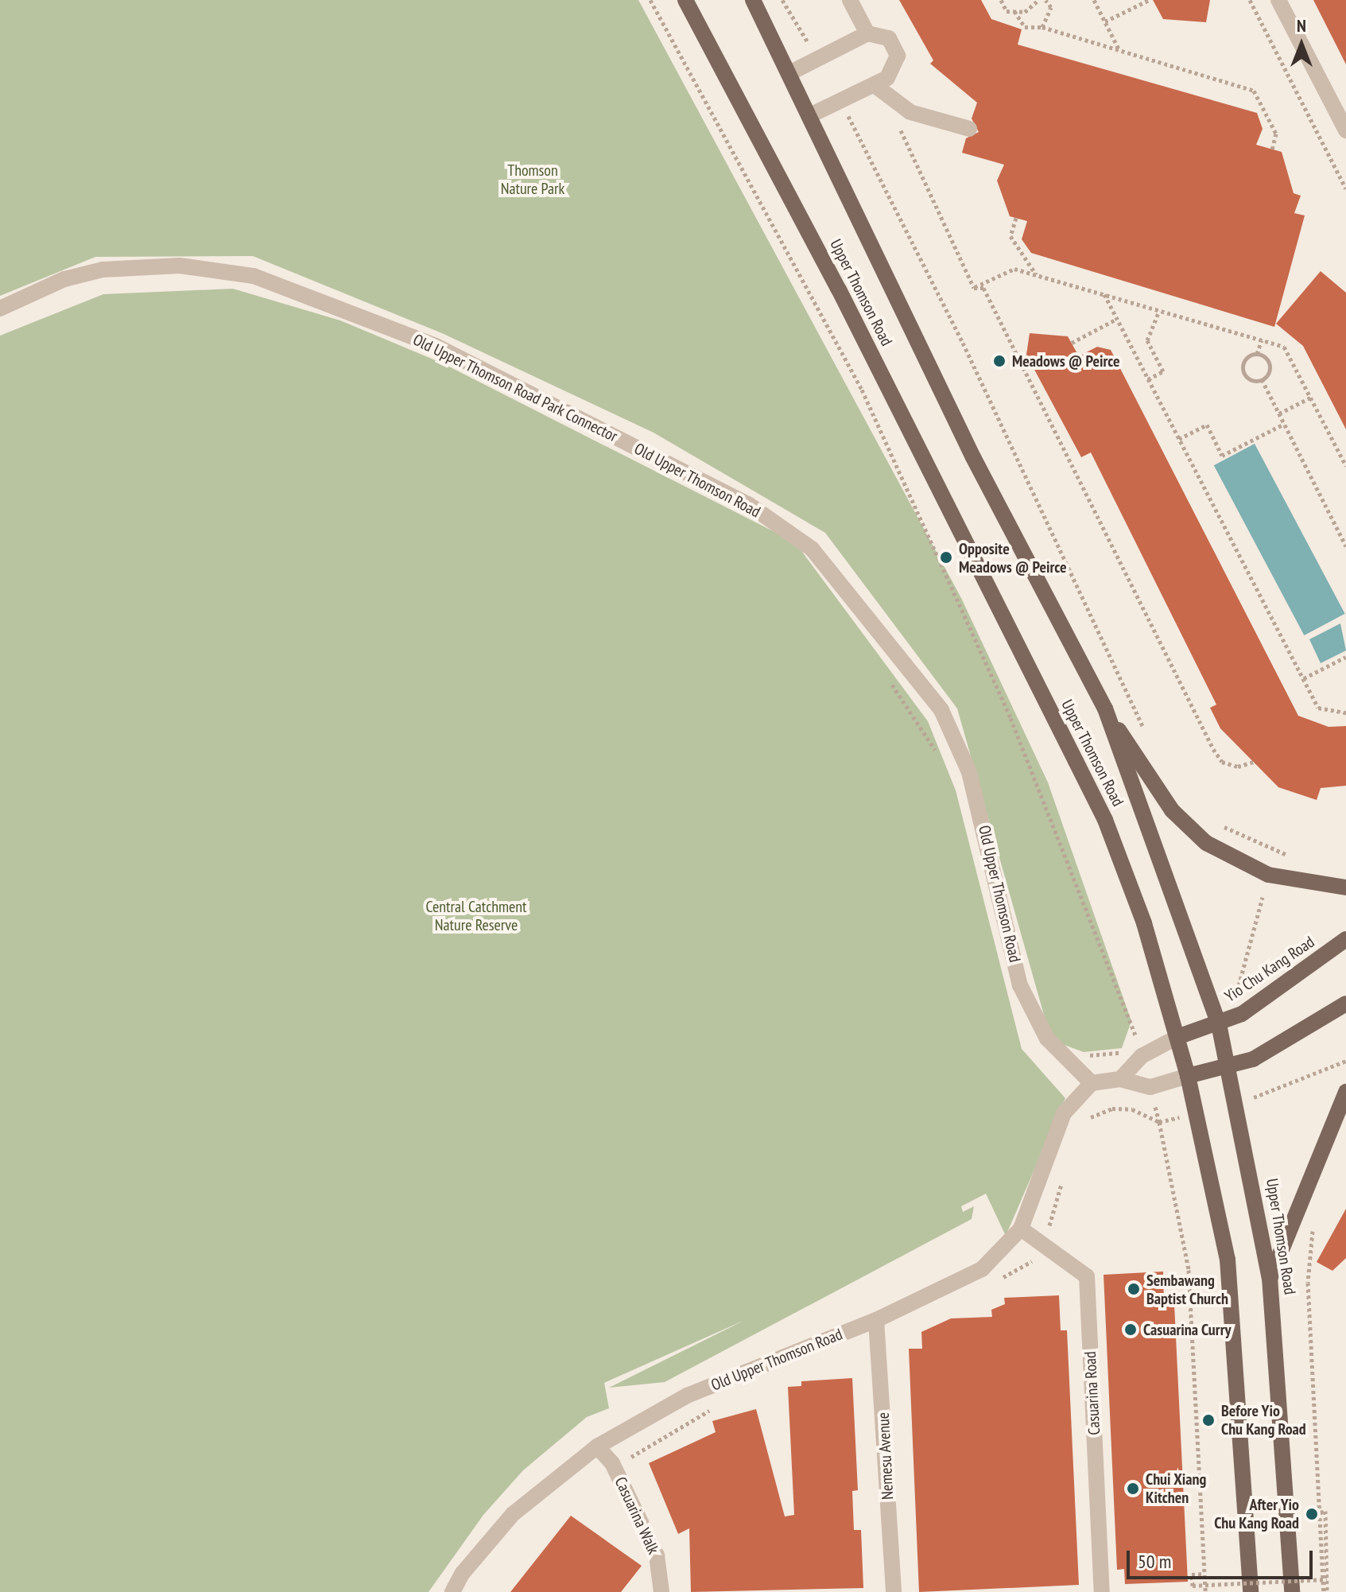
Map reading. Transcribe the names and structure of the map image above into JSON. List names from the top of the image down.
{
  "streets": {
    "main road": ["Upper Thomson Road", "Yio Chu Kang Road"],
    "street": [
      "Old Upper Thomson Road",
      "Casuarina Road",
      "Nemesu Avenue",
      "Casuarina Walk"
    ]
  },
  "crossings": [
    ["Upper Thomson Road", "Yio Chu Kang Road"],
    ["Old Upper Thomson Road", "Casuarina Road"],
    ["Old Upper Thomson Road", "Nemesu Avenue"],
    ["Old Upper Thomson Road", "Casuarina Walk"]
  ],
  "parks": ["Thomson Nature Park", "Central Catchment Nature Reserve"],
  "places": [
    "Meadows @ Peirce",
    "Opposite Meadows @ Peirce",
    "Sembawang Baptist Church",
    "Casuarina Curry",
    "Before Yio Chu Kang Road",
    "Chui Xiang Kitchen",
    "After Yio Chu Kang Road"
  ],
  "scale_bar": "50 m",
  "north": "top"
}
